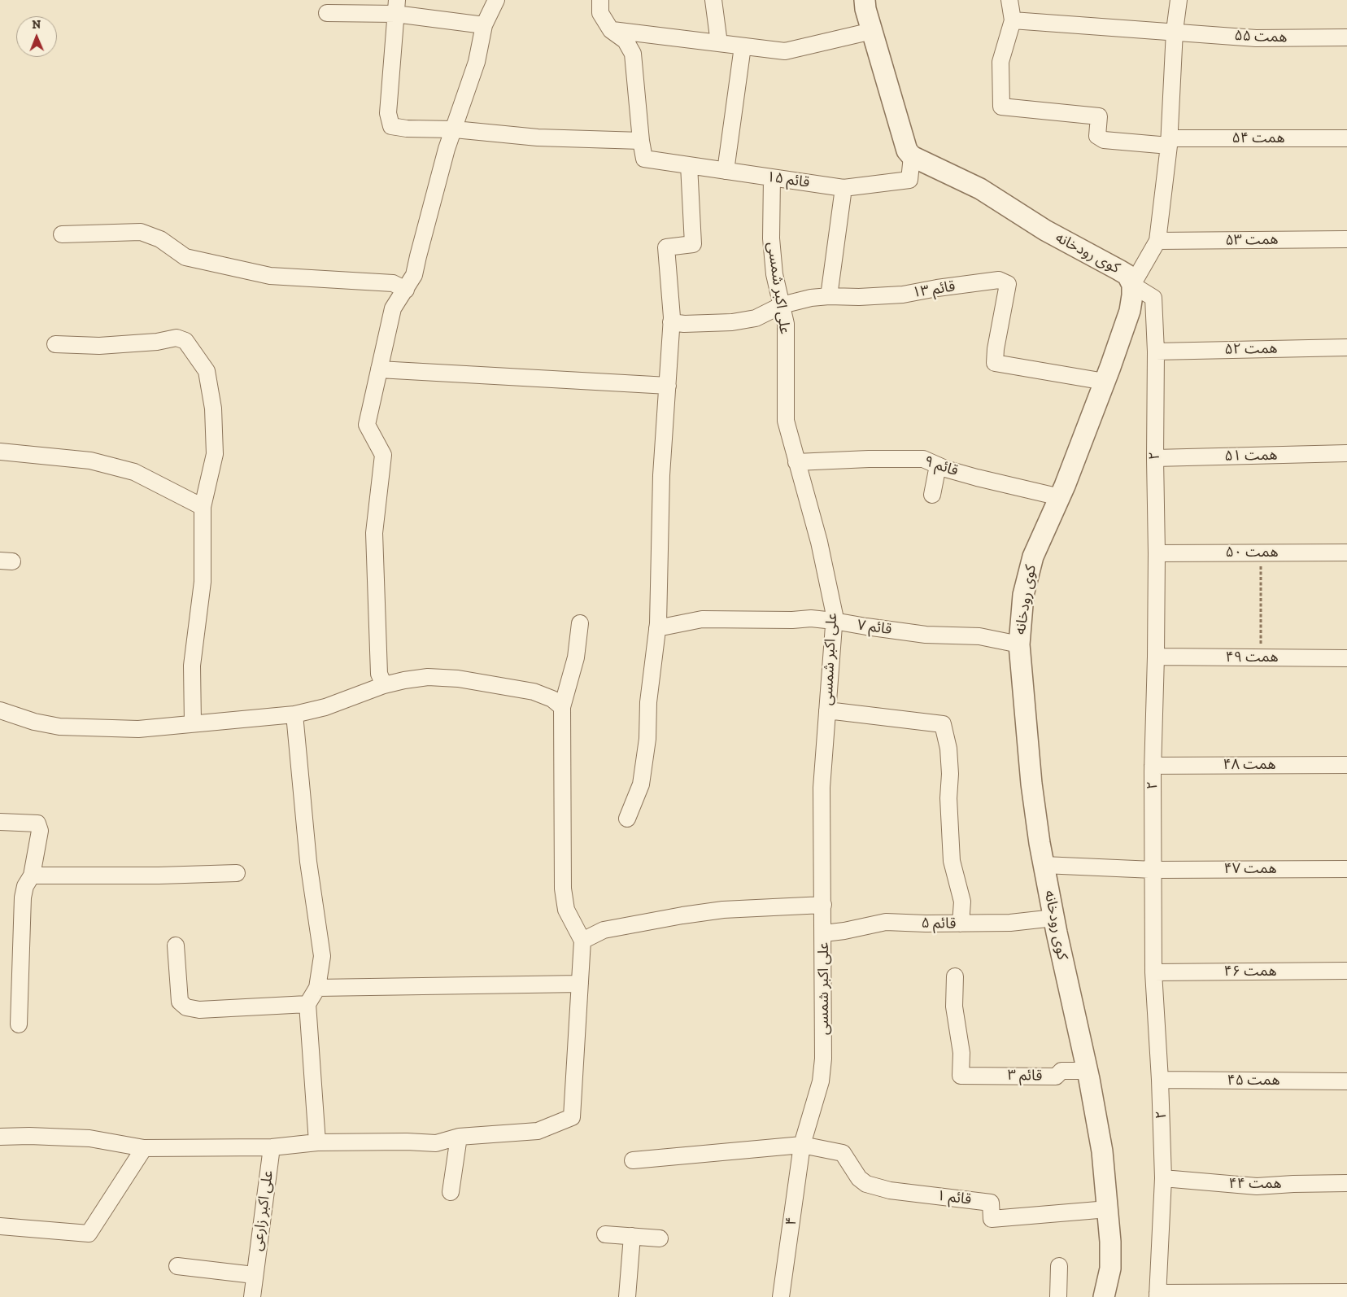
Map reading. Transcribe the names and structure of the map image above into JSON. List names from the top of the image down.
{
  "streets": {
    "street": [
      "همت ۵۵",
      "همت ۵۴",
      "قائم ۱۵",
      "همت ۵۳",
      "کوی رودخانه",
      "علی اکبر شمسی",
      "قائم ۱۳",
      "همت ۵۲",
      "۲",
      "همت ۵۱",
      "قائم ۹",
      "همت ۵۰",
      "قائم ۷",
      "همت ۴۹",
      "همت ۴۸",
      "همت ۴۷",
      "قائم ۵",
      "همت ۴۶",
      "قائم ۳",
      "همت ۴۵",
      "همت ۴۴",
      "قائم ۱",
      "علی اکبر زارعی",
      "۴"
    ]
  },
  "crossings": [
    ["همت ۵۵", "همت ۵۴"],
    ["قائم ۱۵", "کوی رودخانه"],
    ["قائم ۱۵", "علی اکبر شمسی"],
    ["کوی رودخانه", "قائم ۱۳"],
    ["کوی رودخانه", "۲"],
    ["کوی رودخانه", "قائم ۹"],
    ["کوی رودخانه", "قائم ۷"],
    ["کوی رودخانه", "همت ۴۷"],
    ["کوی رودخانه", "قائم ۵"],
    ["کوی رودخانه", "قائم ۳"],
    ["کوی رودخانه", "قائم ۱"],
    ["علی اکبر شمسی", "قائم ۱۳"],
    ["علی اکبر شمسی", "قائم ۹"],
    ["علی اکبر شمسی", "قائم ۷"],
    ["علی اکبر شمسی", "قائم ۵"],
    ["علی اکبر شمسی", "قائم ۱"],
    ["علی اکبر شمسی", "۴"],
    ["همت ۵۲", "۲"],
    ["۲", "همت ۵۱"],
    ["۲", "همت ۵۰"],
    ["۲", "همت ۴۹"],
    ["۲", "همت ۴۸"],
    ["۲", "همت ۴۷"],
    ["۲", "همت ۴۶"],
    ["۲", "همت ۴۵"],
    ["۲", "همت ۴۴"],
    ["قائم ۱", "۴"]
  ],
  "north": "top"
}
